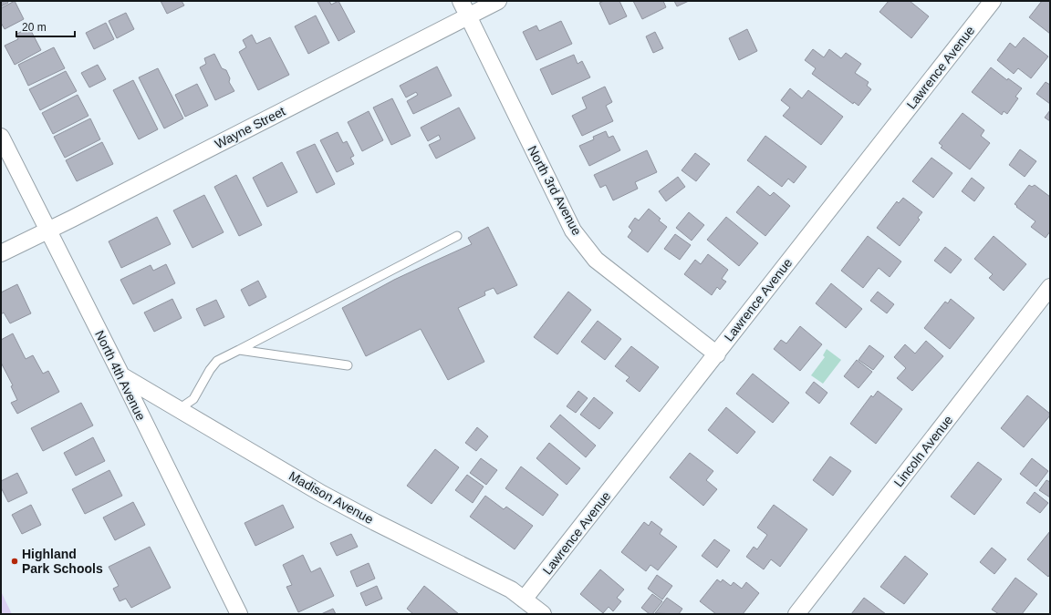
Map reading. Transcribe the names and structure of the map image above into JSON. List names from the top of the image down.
{
  "streets": {
    "street": [
      "Lawrence Avenue",
      "Wayne Street",
      "North 3rd Avenue",
      "North 4th Avenue",
      "Lincoln Avenue",
      "Madison Avenue"
    ]
  },
  "crossings": [
    ["Lawrence Avenue", "North 3rd Avenue"],
    ["Lawrence Avenue", "Madison Avenue"],
    ["Wayne Street", "North 3rd Avenue"],
    ["Wayne Street", "North 4th Avenue"],
    ["North 4th Avenue", "Madison Avenue"]
  ],
  "places": ["Highland Park Schools"],
  "scale_bar": "20 m"
}
